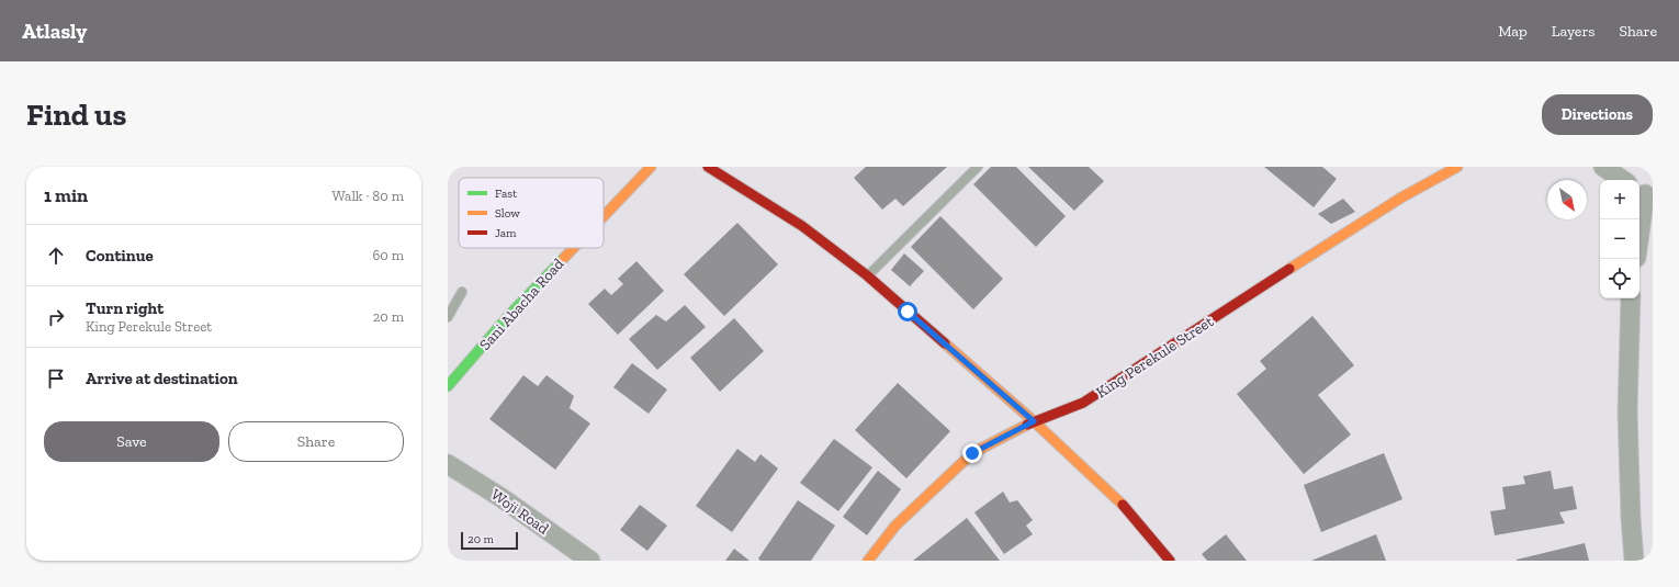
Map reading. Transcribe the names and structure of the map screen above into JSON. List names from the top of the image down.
{
  "streets": {
    "street": ["Sani Abacha Road", "King Perekule Street", "Woji Road"]
  },
  "legend": ["Fast", "Slow", "Jam"],
  "scale_bar": "20 m",
  "north": "bottom right",
  "page": {
    "header": "Atlasly",
    "nav": ["Map", "Layers", "Share"],
    "buttons": [
      "Directions",
      ["Save", "Share"]
    ],
    "title": "Find us",
    "heading": ["1 min", "Walk · 80 m"],
    "map_buttons": ["+", "−"],
    "list": [
      ["Continue", "60 m"],
      ["Turn right", "King Perekule Street", "20 m"],
      "Arrive at destination"
    ],
    "scale": "20 m"
  }
}
